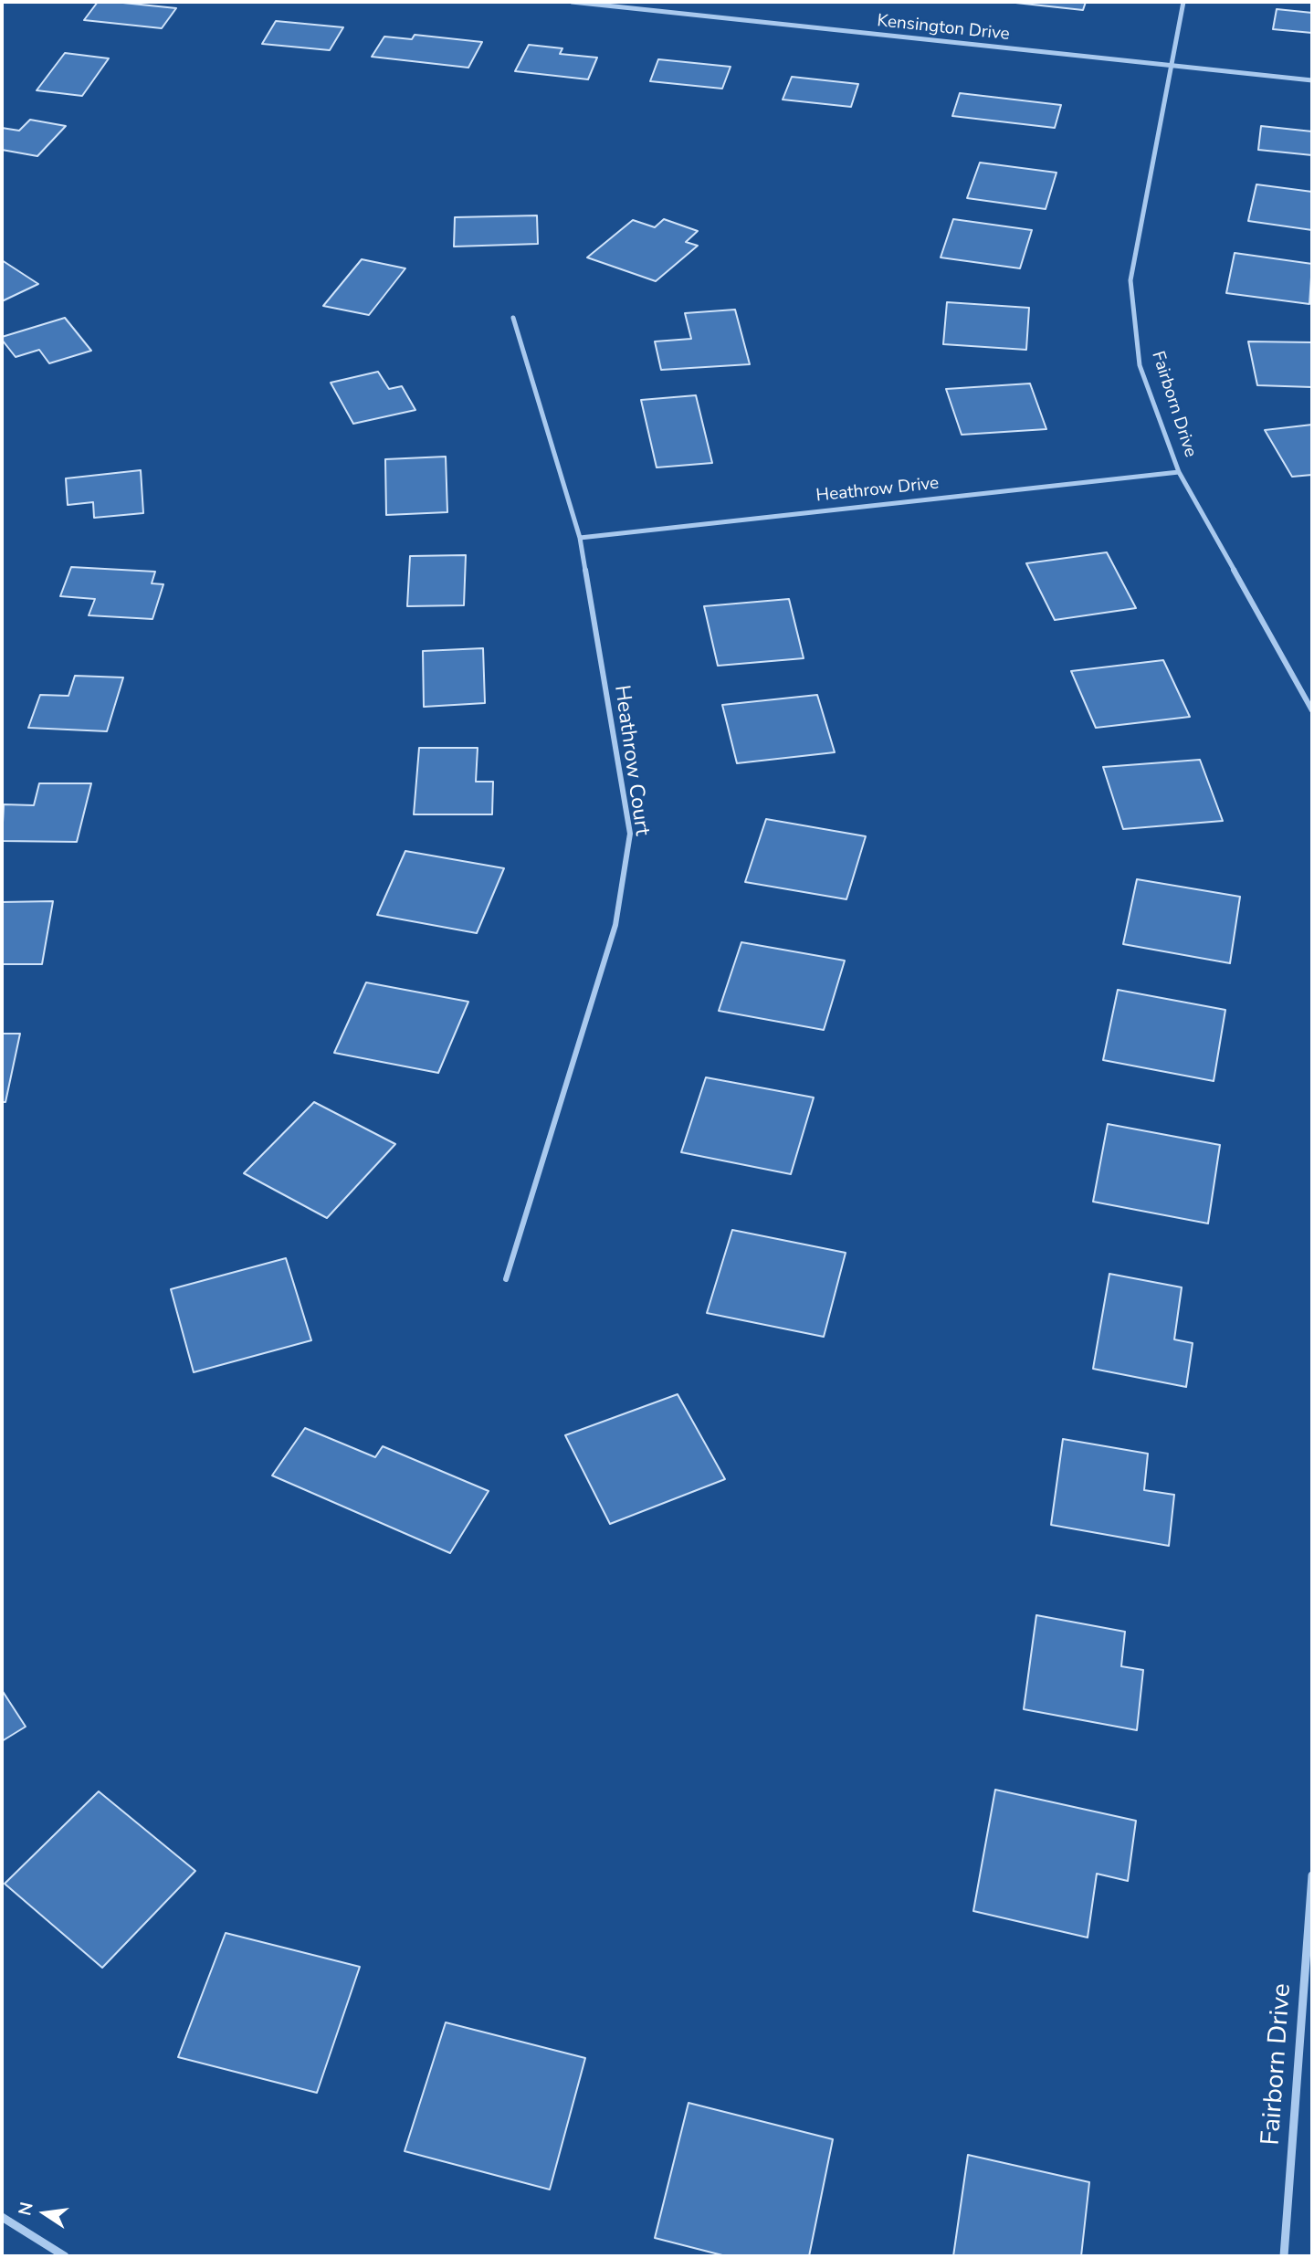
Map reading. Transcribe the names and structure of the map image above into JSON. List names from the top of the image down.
{
  "streets": {
    "street": [
      "Kensington Drive",
      "Fairborn Drive",
      "Heathrow Drive",
      "Heathrow Court"
    ]
  },
  "crossings": [
    ["Kensington Drive", "Fairborn Drive"],
    ["Fairborn Drive", "Heathrow Drive"],
    ["Heathrow Drive", "Heathrow Court"]
  ],
  "north": "left"
}
